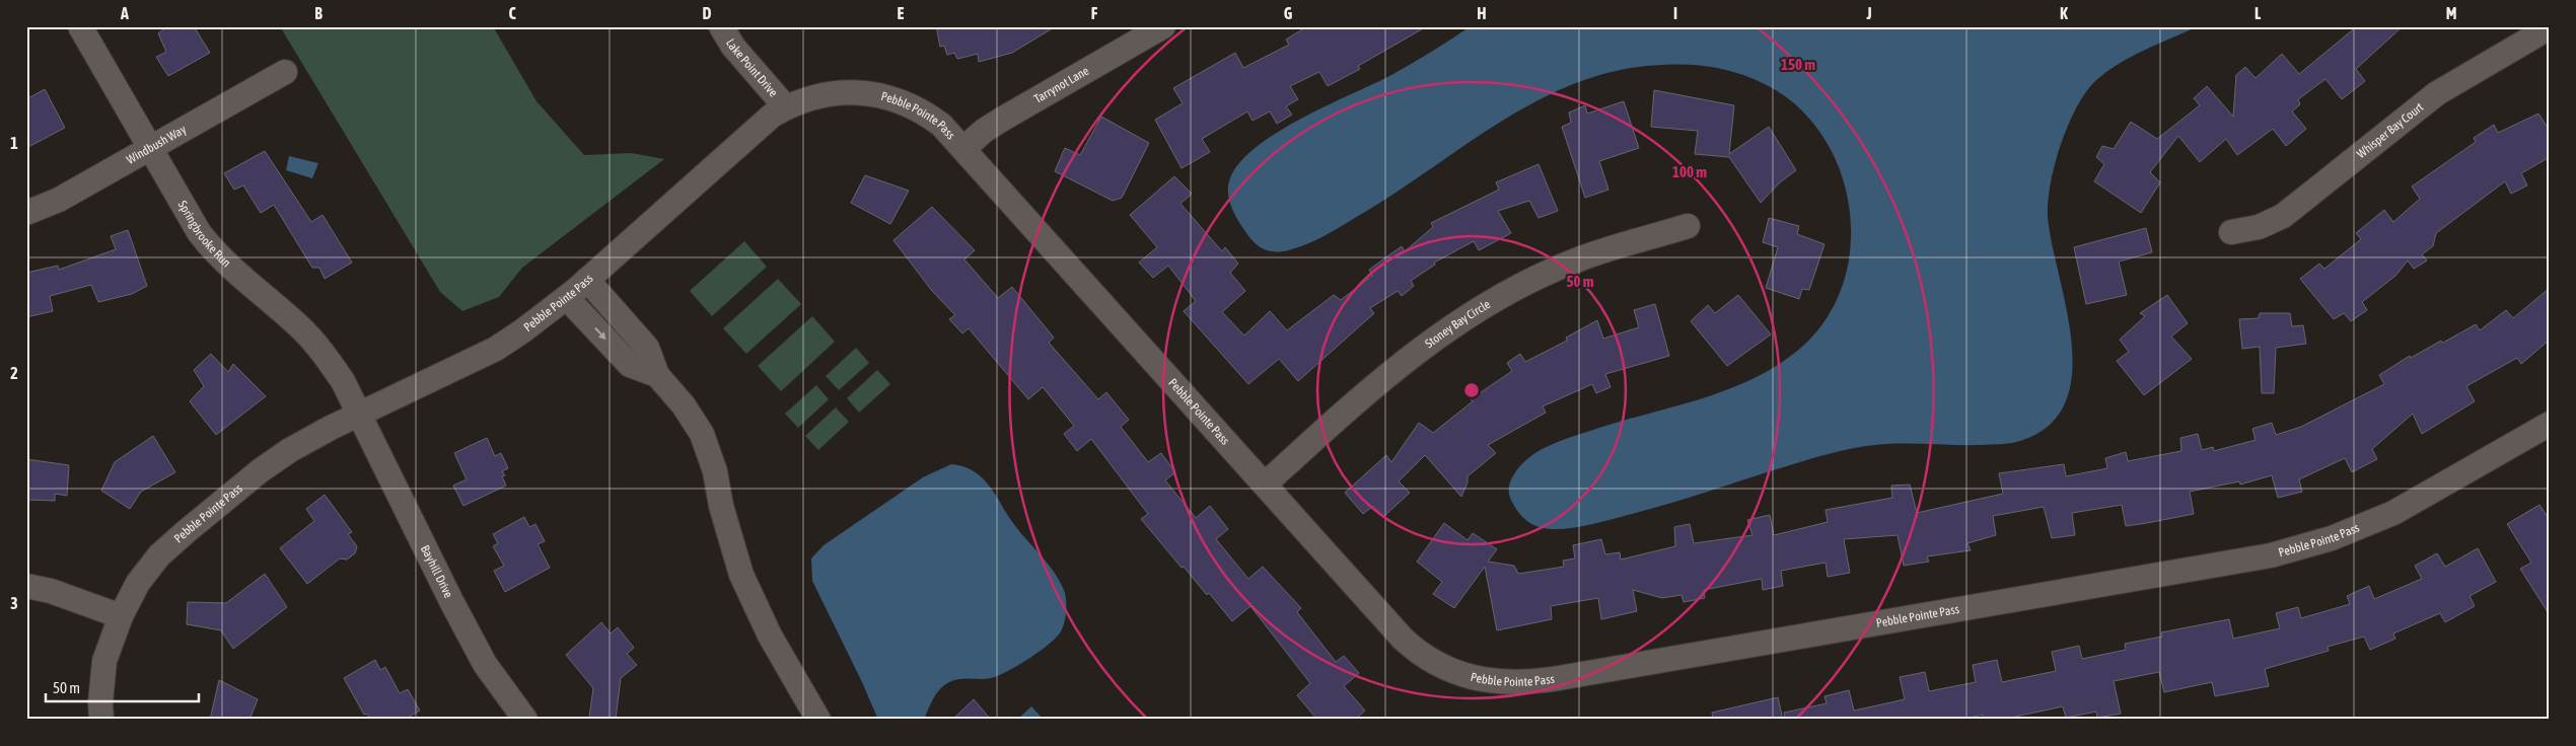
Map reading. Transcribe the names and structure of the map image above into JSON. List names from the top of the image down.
{
  "streets": {
    "street": [
      "Lake Point Drive",
      "Tarrynot Lane",
      "Pebble Pointe Pass",
      "Whisper Bay Court",
      "Windbush Way",
      "Springbrooke Run",
      "Stoney Bay Circle",
      "Bayhill Drive"
    ]
  },
  "crossings": [
    ["Lake Point Drive", "Pebble Pointe Pass"],
    ["Tarrynot Lane", "Pebble Pointe Pass"],
    ["Pebble Pointe Pass", "Springbrooke Run"],
    ["Pebble Pointe Pass", "Stoney Bay Circle"],
    ["Pebble Pointe Pass", "Bayhill Drive"],
    ["Windbush Way", "Springbrooke Run"],
    ["Springbrooke Run", "Bayhill Drive"]
  ],
  "scale_bar": "50 m",
  "grid": {
    "columns": [
      "A",
      "B",
      "C",
      "D",
      "E",
      "F",
      "G",
      "H",
      "I",
      "J",
      "K",
      "L",
      "M"
    ],
    "rows": ["1", "2", "3"]
  },
  "rings": ["150 m", "100 m", "50 m"]
}
